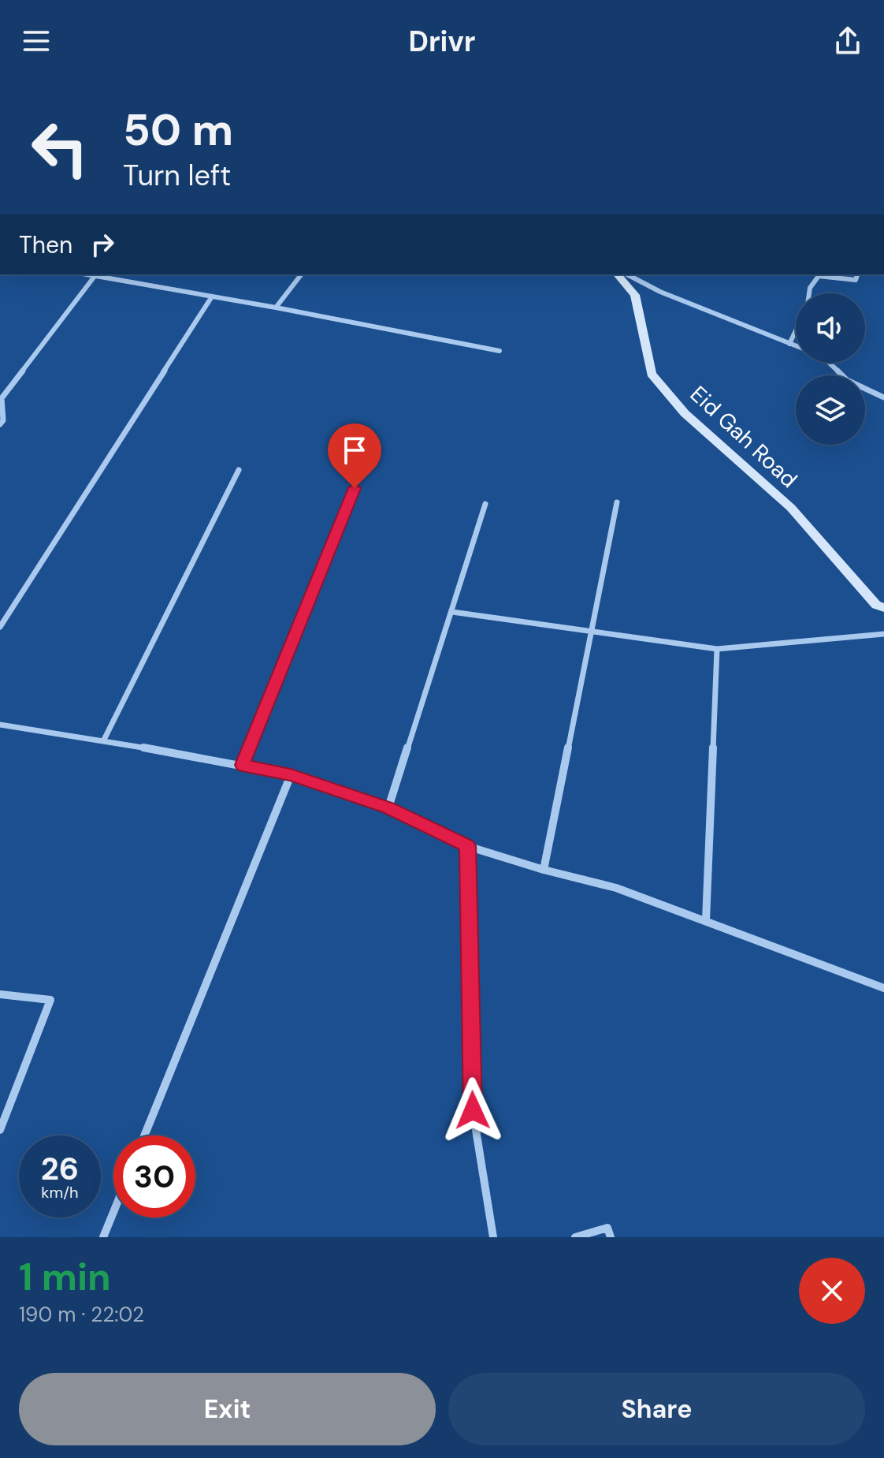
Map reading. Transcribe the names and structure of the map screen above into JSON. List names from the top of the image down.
{
  "streets": {
    "street": ["Eid Gah Road"]
  },
  "page": {
    "header": "Drivr",
    "turn": ["50 m", "Turn left"],
    "then": "Then",
    "speed": "26 km/h",
    "limit": "30",
    "heading": ["1 min", "190 m · 22:02"],
    "buttons": ["Exit", "Share"]
  }
}
